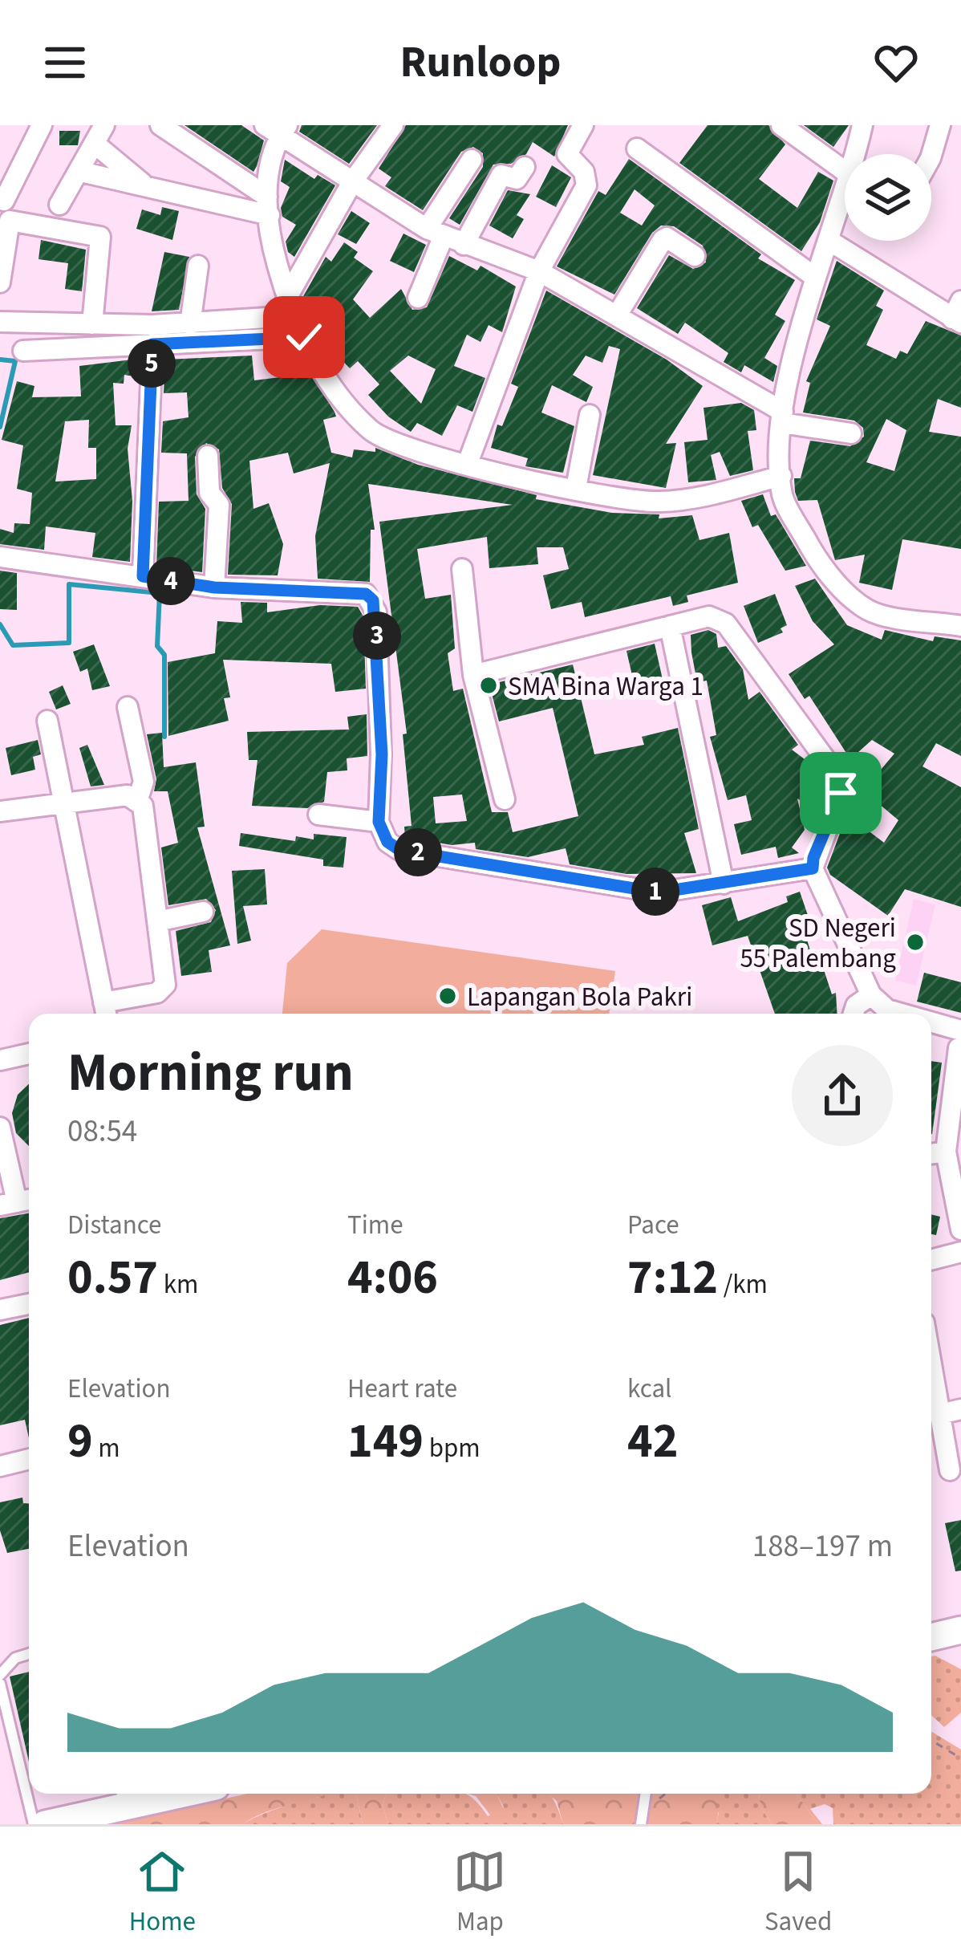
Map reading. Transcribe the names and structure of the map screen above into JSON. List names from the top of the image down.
{
  "places": ["SMA Bina Warga 1", "SD Negeri 55 Palembang", "Lapangan Bola Pakri"],
  "page": {
    "header": "Runloop",
    "pins": [
      "5",
      "4",
      "3",
      "2",
      "1"
    ],
    "heading": ["Morning run", "08:54"],
    "stats": [
      ["Distance", "0.57 km"],
      ["Time", "4:06"],
      ["Pace", "7:12 /km"],
      ["Elevation", "9 m"],
      ["Heart rate", "149 bpm"],
      ["kcal", "42"]
    ],
    "chart": ["Elevation", "188–197 m"],
    "tabs": ["Home", "Map", "Saved"]
  }
}
